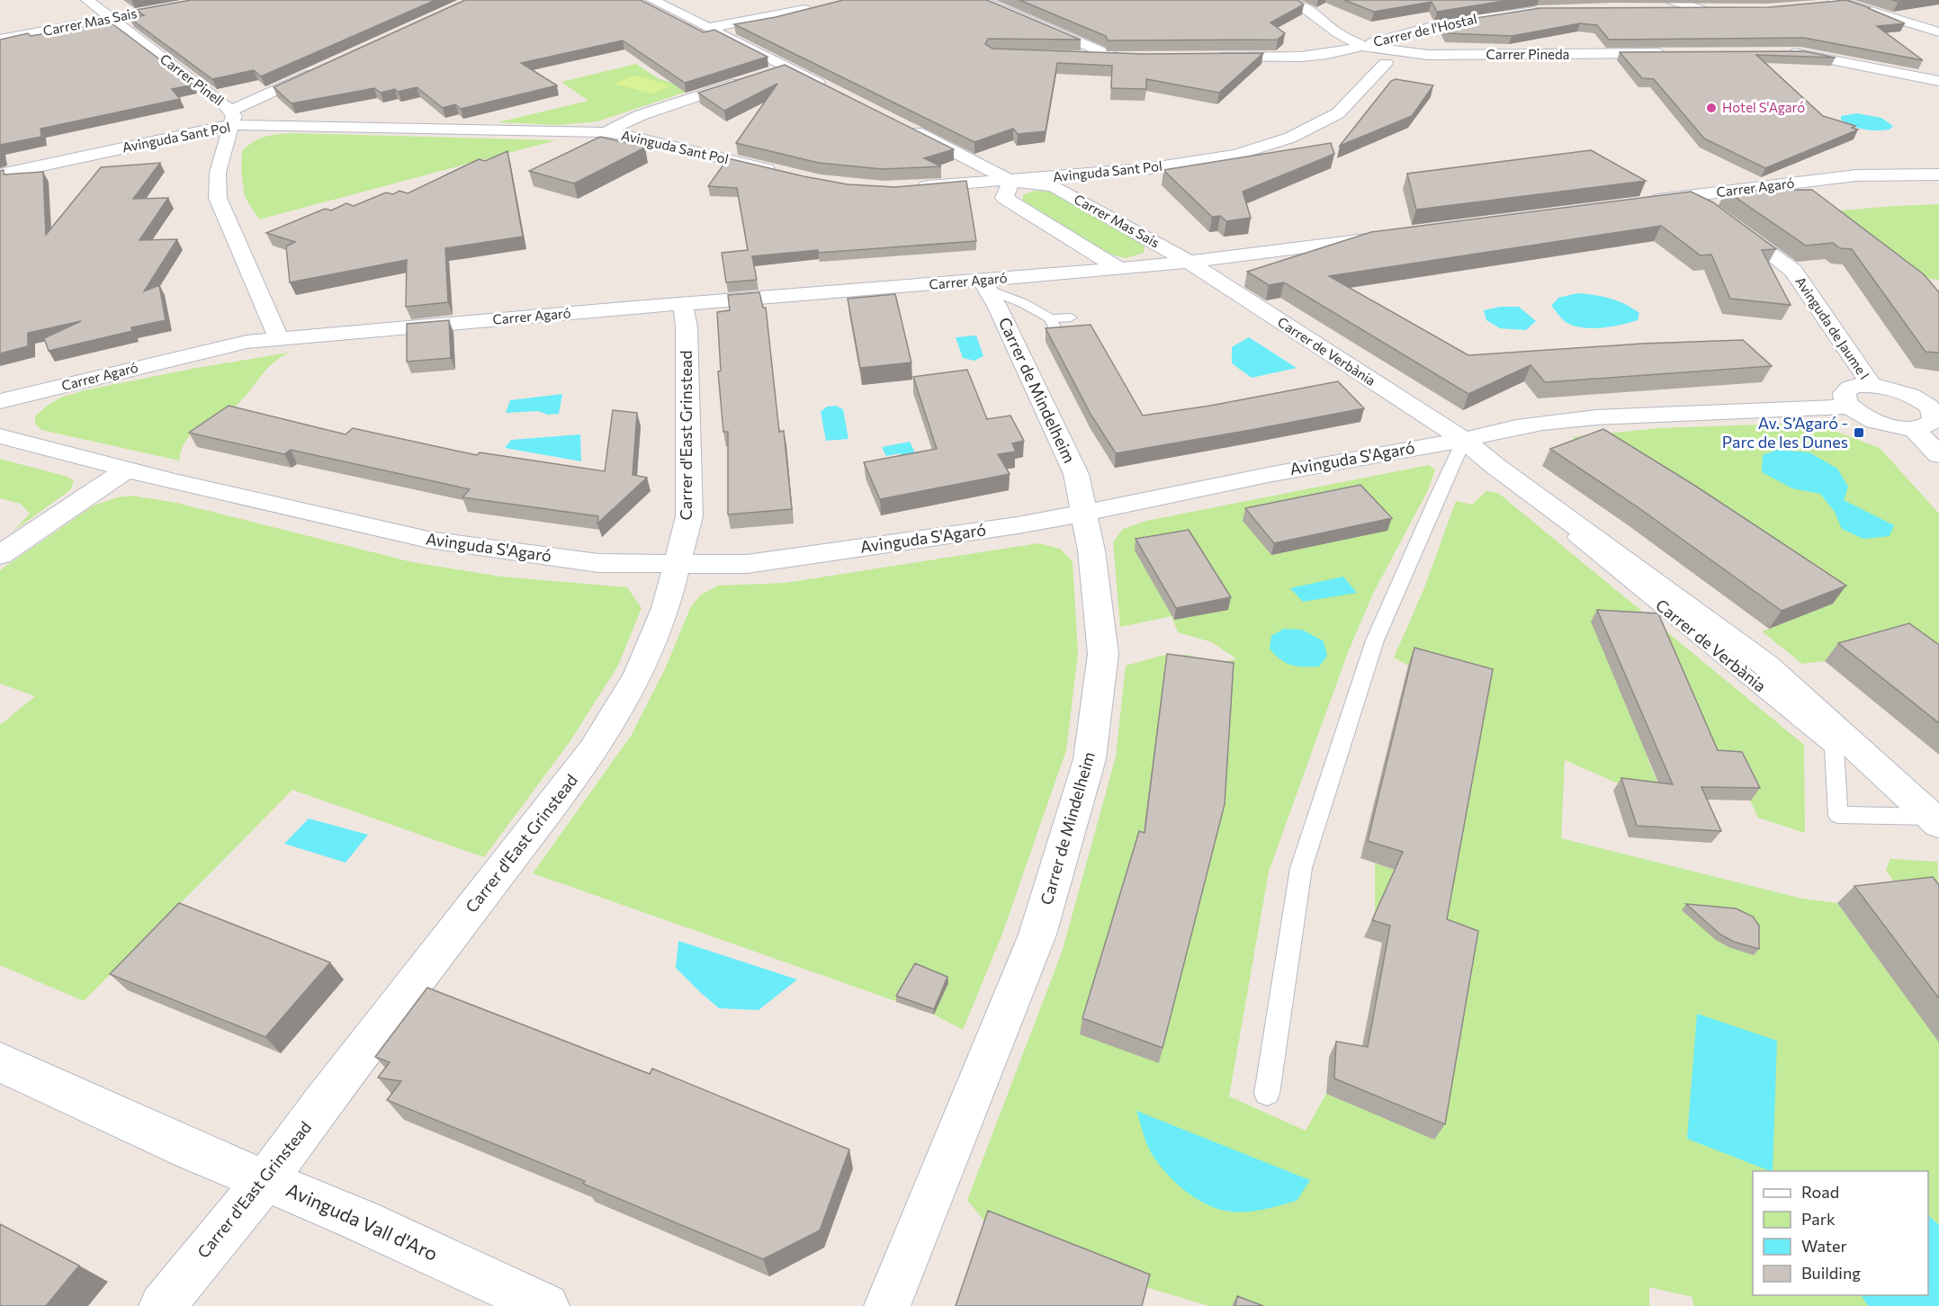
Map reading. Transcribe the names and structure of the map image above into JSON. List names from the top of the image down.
{
  "streets": {
    "street": [
      "Carrer Mas Sais",
      "Carrer de l'Hostal",
      "Carrer Pineda",
      "Carrer Pinell",
      "Avinguda Sant Pol",
      "Carrer Agaró",
      "Avinguda de Jaume I",
      "Carrer de Verbània",
      "Carrer de Mindelheim",
      "Carrer d'East Grinstead",
      "Avinguda S'Agaró",
      "Avinguda Vall d'Aro"
    ]
  },
  "crossings": [
    ["Carrer Mas Sais", "Carrer Pinell"],
    ["Carrer Mas Sais", "Avinguda Sant Pol"],
    ["Carrer Mas Sais", "Carrer Agaró"],
    ["Carrer Mas Sais", "Carrer de Verbània"],
    ["Carrer de l'Hostal", "Carrer Pineda"],
    ["Carrer Pinell", "Avinguda Sant Pol"],
    ["Carrer Pinell", "Carrer Agaró"],
    ["Carrer Agaró", "Avinguda de Jaume I"],
    ["Carrer Agaró", "Carrer de Verbània"],
    ["Carrer Agaró", "Carrer de Mindelheim"],
    ["Carrer Agaró", "Carrer d'East Grinstead"],
    ["Carrer de Verbània", "Avinguda S'Agaró"],
    ["Carrer de Mindelheim", "Avinguda S'Agaró"],
    ["Carrer d'East Grinstead", "Avinguda S'Agaró"],
    ["Carrer d'East Grinstead", "Avinguda Vall d'Aro"]
  ],
  "places": {
    "other": ["Hotel S'Agaró"],
    "transit": ["Av. S’Agaró - Parc de les Dunes"]
  },
  "legend": [
    "Road",
    "Park",
    "Water",
    "Building"
  ]
}
